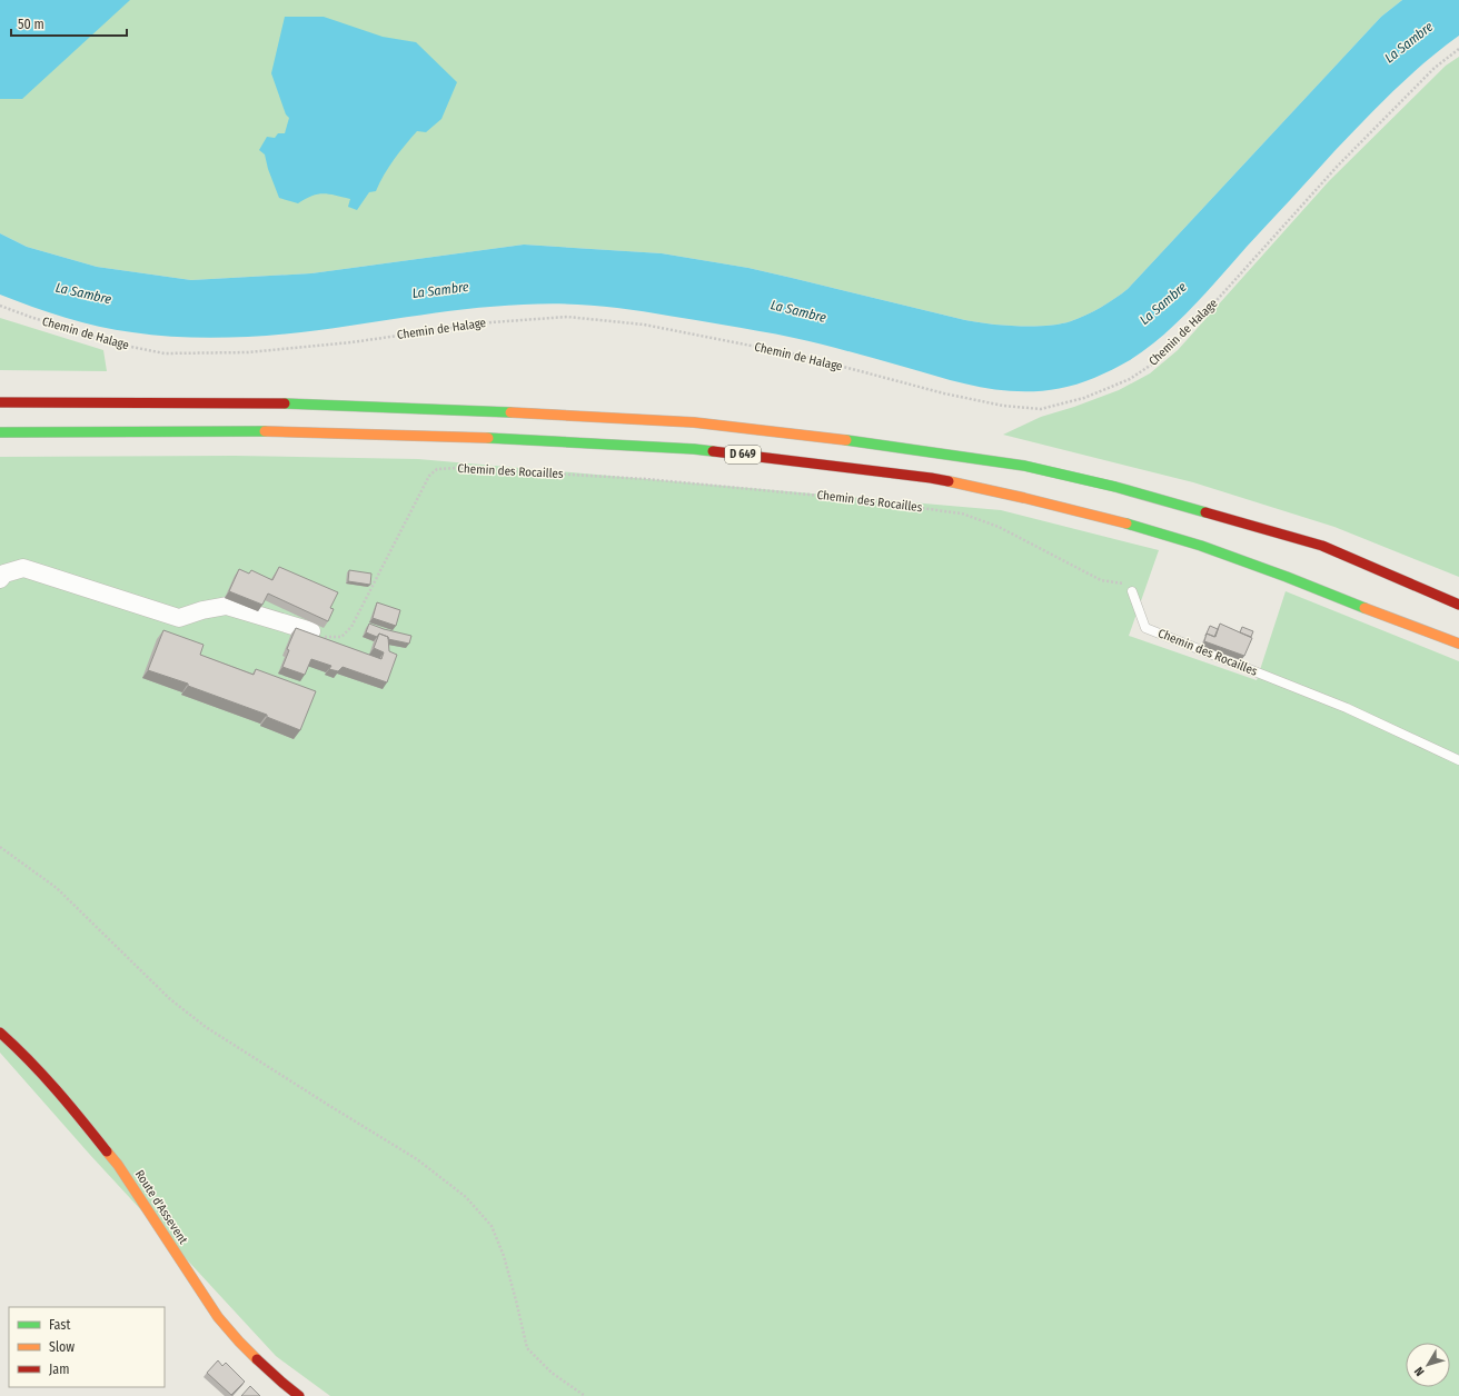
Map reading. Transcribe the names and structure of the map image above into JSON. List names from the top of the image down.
{
  "streets": {
    "main road": ["D 649", "Route d'Assevent"],
    "lane": ["Chemin des Rocailles"],
    "path": ["Chemin de Halage"]
  },
  "water": ["La Sambre"],
  "legend": ["Fast", "Slow", "Jam"],
  "scale_bar": "50 m",
  "north": "bottom left"
}
